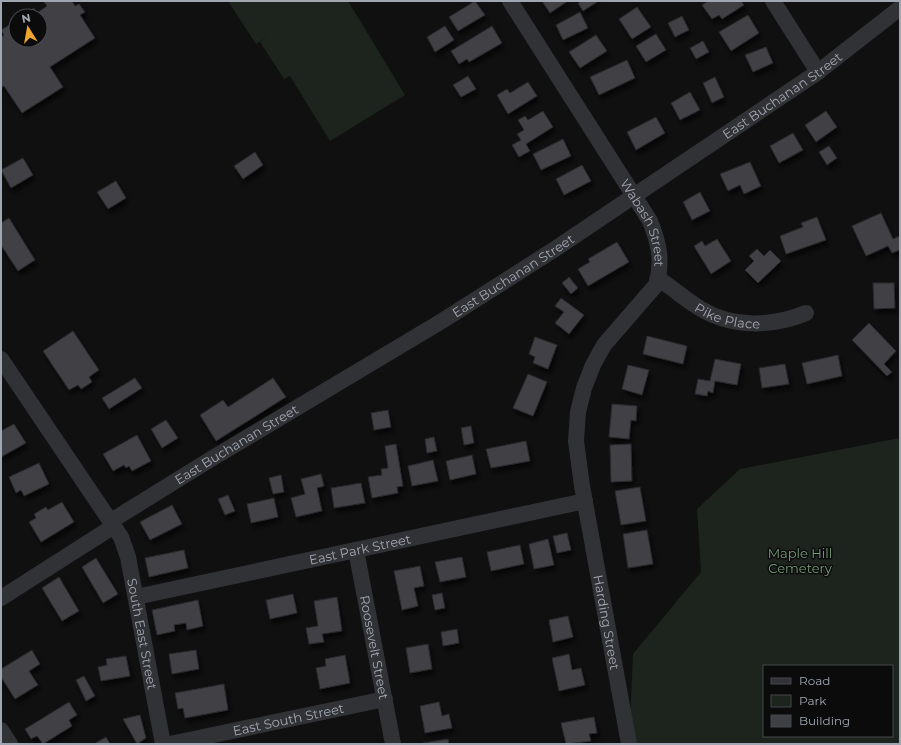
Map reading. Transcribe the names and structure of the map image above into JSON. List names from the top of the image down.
{
  "streets": {
    "street": [
      "East Buchanan Street",
      "Wabash Street",
      "Pike Place",
      "East Park Street",
      "Harding Street",
      "South East Street",
      "Roosevelt Street",
      "East South Street"
    ]
  },
  "crossings": [
    ["East Buchanan Street", "Wabash Street"],
    ["East Buchanan Street", "South East Street"],
    ["Wabash Street", "Pike Place"],
    ["Wabash Street", "East Park Street"],
    ["Wabash Street", "Harding Street"],
    ["East Park Street", "Harding Street"],
    ["East Park Street", "South East Street"],
    ["East Park Street", "Roosevelt Street"],
    ["Roosevelt Street", "East South Street"]
  ],
  "parks": ["Maple Hill Cemetery"],
  "legend": ["Road", "Park", "Building"],
  "north": "top"
}
